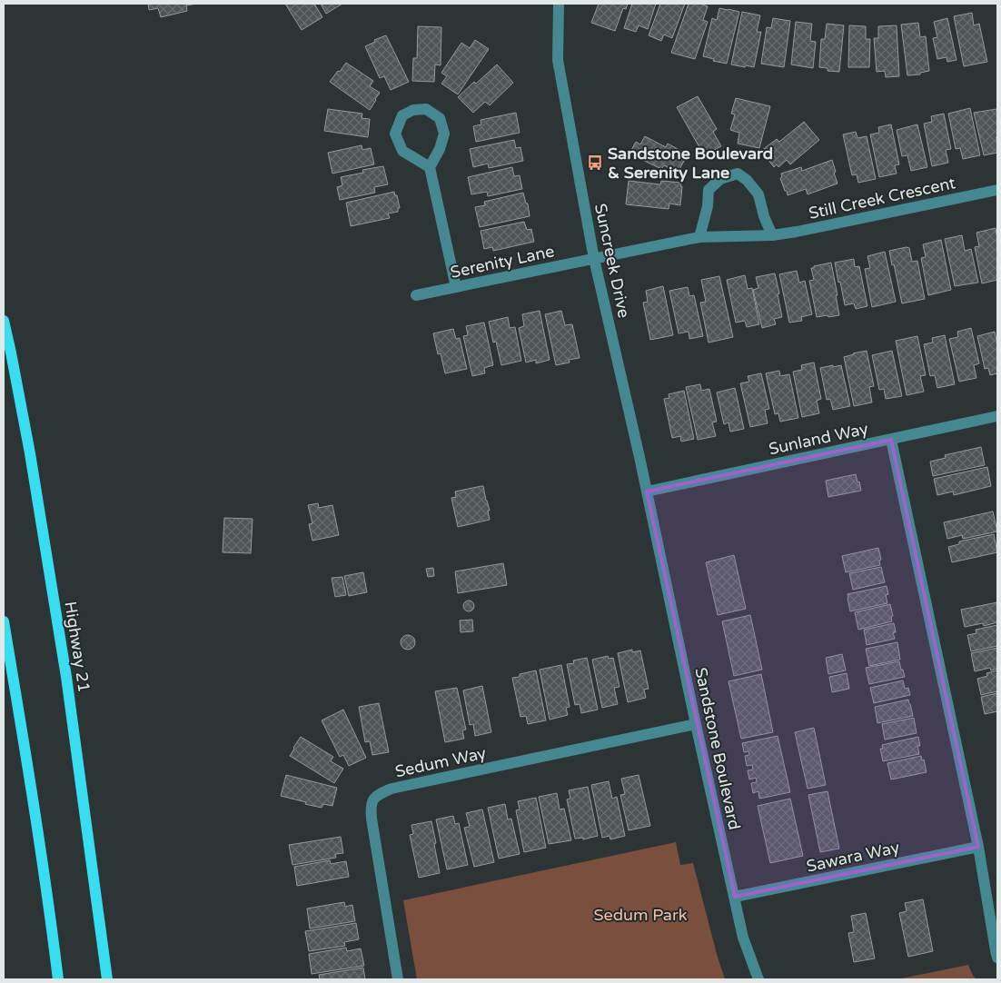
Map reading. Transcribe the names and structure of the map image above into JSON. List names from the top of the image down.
{
  "streets": {
    "main road": ["Highway 21"],
    "street": [
      "Still Creek Crescent",
      "Suncreek Drive",
      "Serenity Lane",
      "Sunland Way",
      "Sandstone Boulevard",
      "Sedum Way",
      "Sawara Way"
    ]
  },
  "crossings": [
    ["Still Creek Crescent", "Suncreek Drive"],
    ["Still Creek Crescent", "Serenity Lane"],
    ["Suncreek Drive", "Serenity Lane"],
    ["Suncreek Drive", "Sunland Way"],
    ["Suncreek Drive", "Sandstone Boulevard"],
    ["Sandstone Boulevard", "Sedum Way"],
    ["Sandstone Boulevard", "Sawara Way"]
  ],
  "parks": ["Sedum Park"],
  "places": {
    "bus stop": ["Sandstone Boulevard & Serenity Lane"]
  }
}
